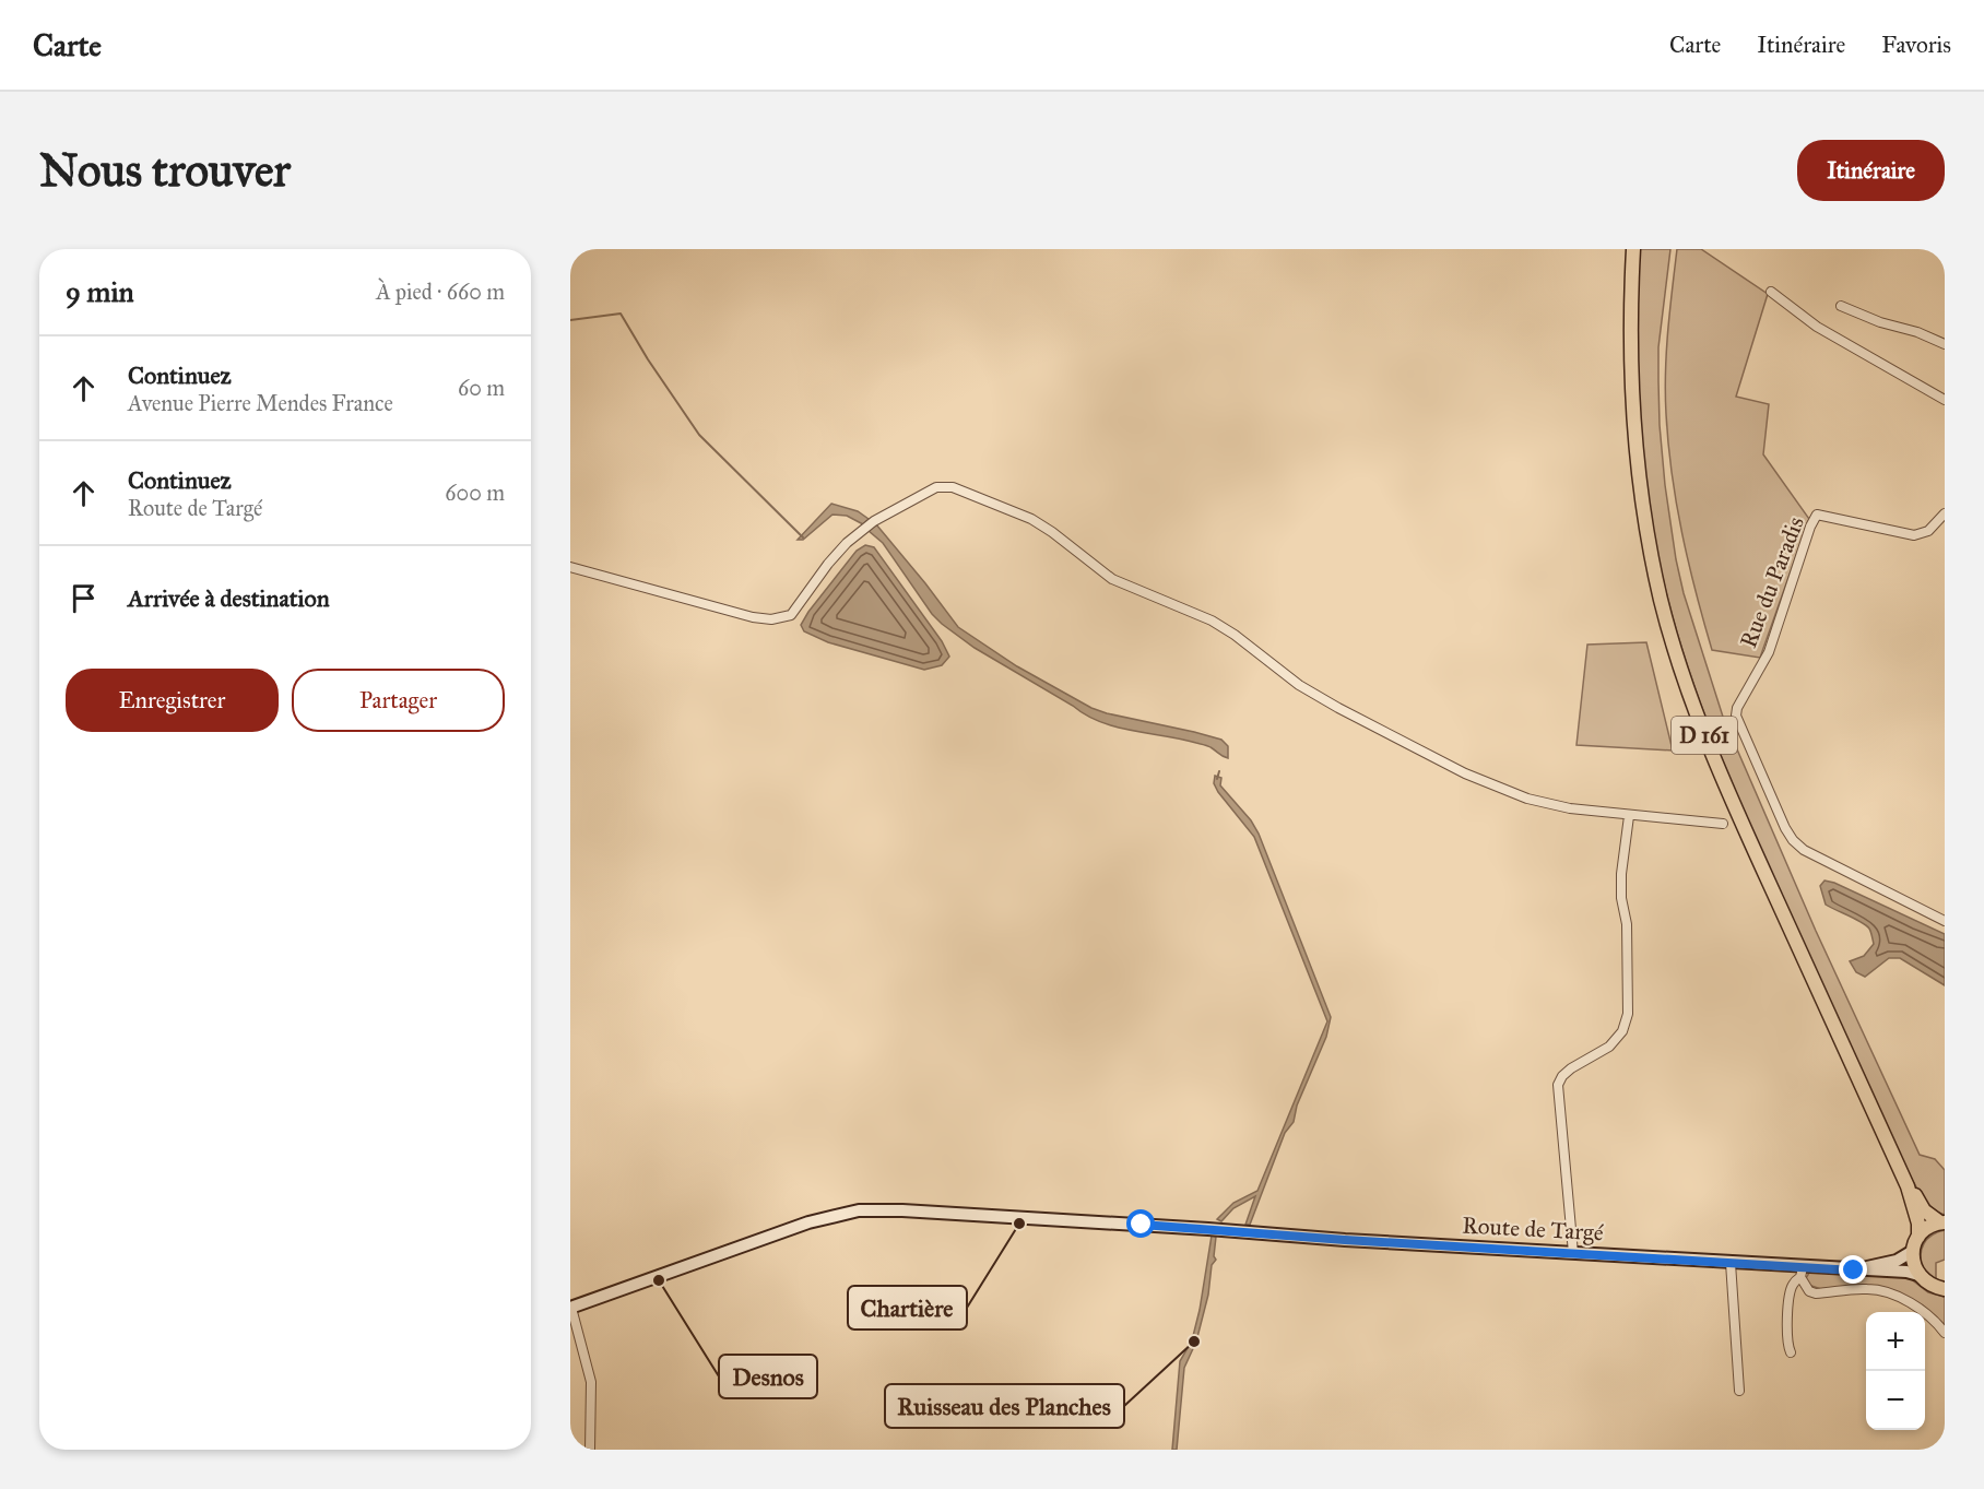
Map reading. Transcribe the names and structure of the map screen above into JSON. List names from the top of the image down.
{
  "streets": {
    "main road": ["D 161"],
    "street": ["Rue du Paradis", "Route de Targé"]
  },
  "places": ["Chartière", "Desnos", "Ruisseau des Planches"],
  "page": {
    "header": "Carte",
    "nav": ["Carte", "Itinéraire", "Favoris"],
    "buttons": [
      "Itinéraire",
      ["Enregistrer", "Partager"]
    ],
    "title": "Nous trouver",
    "heading": ["9 min", "À pied · 660 m"],
    "list": [
      ["Continuez", "Avenue Pierre Mendes France", "60 m"],
      ["Continuez", "Route de Targé", "600 m"],
      "Arrivée à destination"
    ],
    "map_buttons": ["+", "−"]
  }
}
